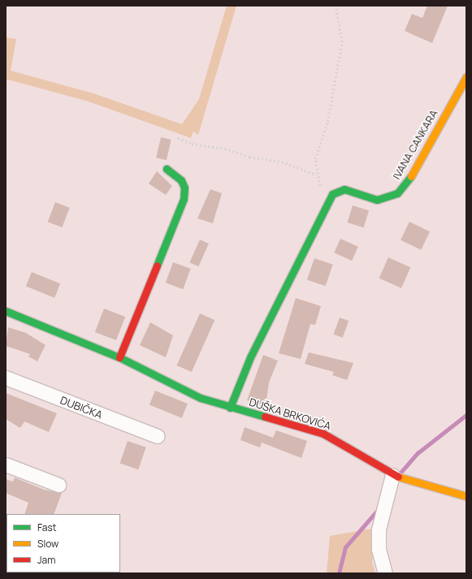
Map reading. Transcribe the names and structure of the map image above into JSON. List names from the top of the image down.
{
  "streets": {
    "street": ["IVANA CANKARA", "DUBIČKA", "DUŠKA BRKOVIĆA"]
  },
  "crossings": [
    ["IVANA CANKARA", "DUŠKA BRKOVIĆA"]
  ],
  "legend": ["Fast", "Slow", "Jam"]
}
